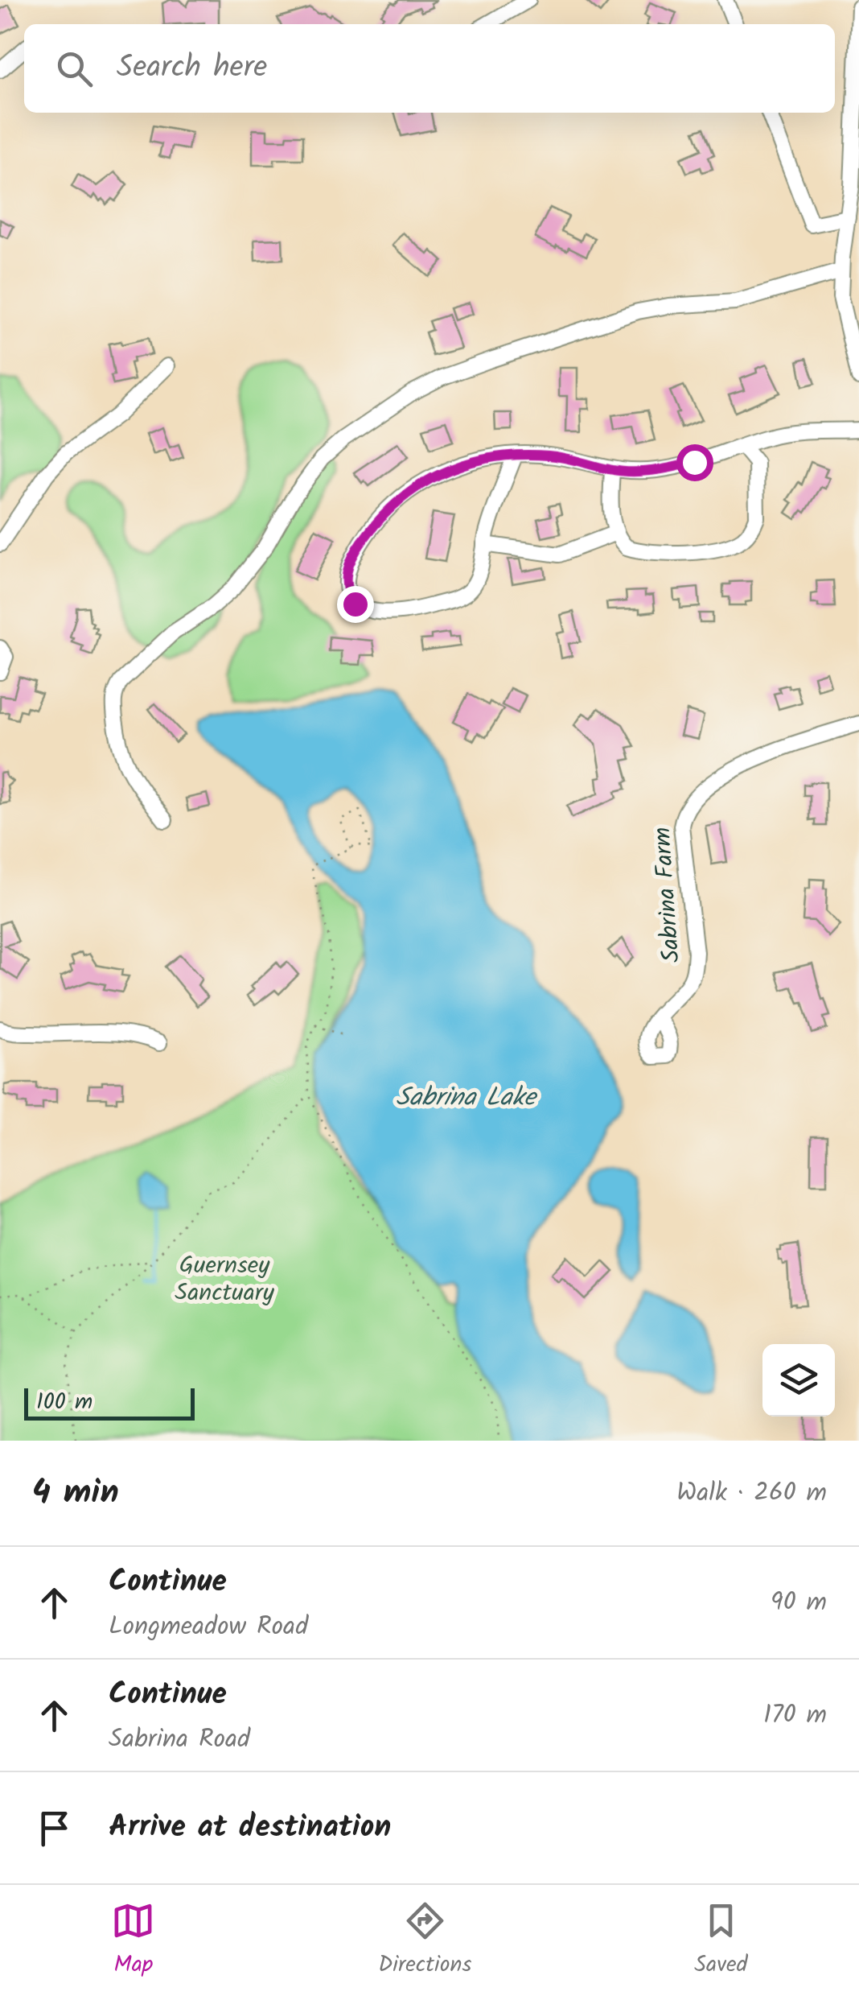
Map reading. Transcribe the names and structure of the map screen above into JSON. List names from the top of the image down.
{
  "streets": {
    "street": ["Sabrina Farm"]
  },
  "water": ["Sabrina Lake"],
  "parks": ["Guernsey Sanctuary"],
  "scale_bar": "100 m",
  "page": {
    "search": "Search here",
    "scale": "100 m",
    "heading": ["4 min", "Walk · 260 m"],
    "list": [
      ["Continue", "Longmeadow Road", "90 m"],
      ["Continue", "Sabrina Road", "170 m"],
      "Arrive at destination"
    ],
    "nav": ["Map", "Directions", "Saved"]
  }
}
